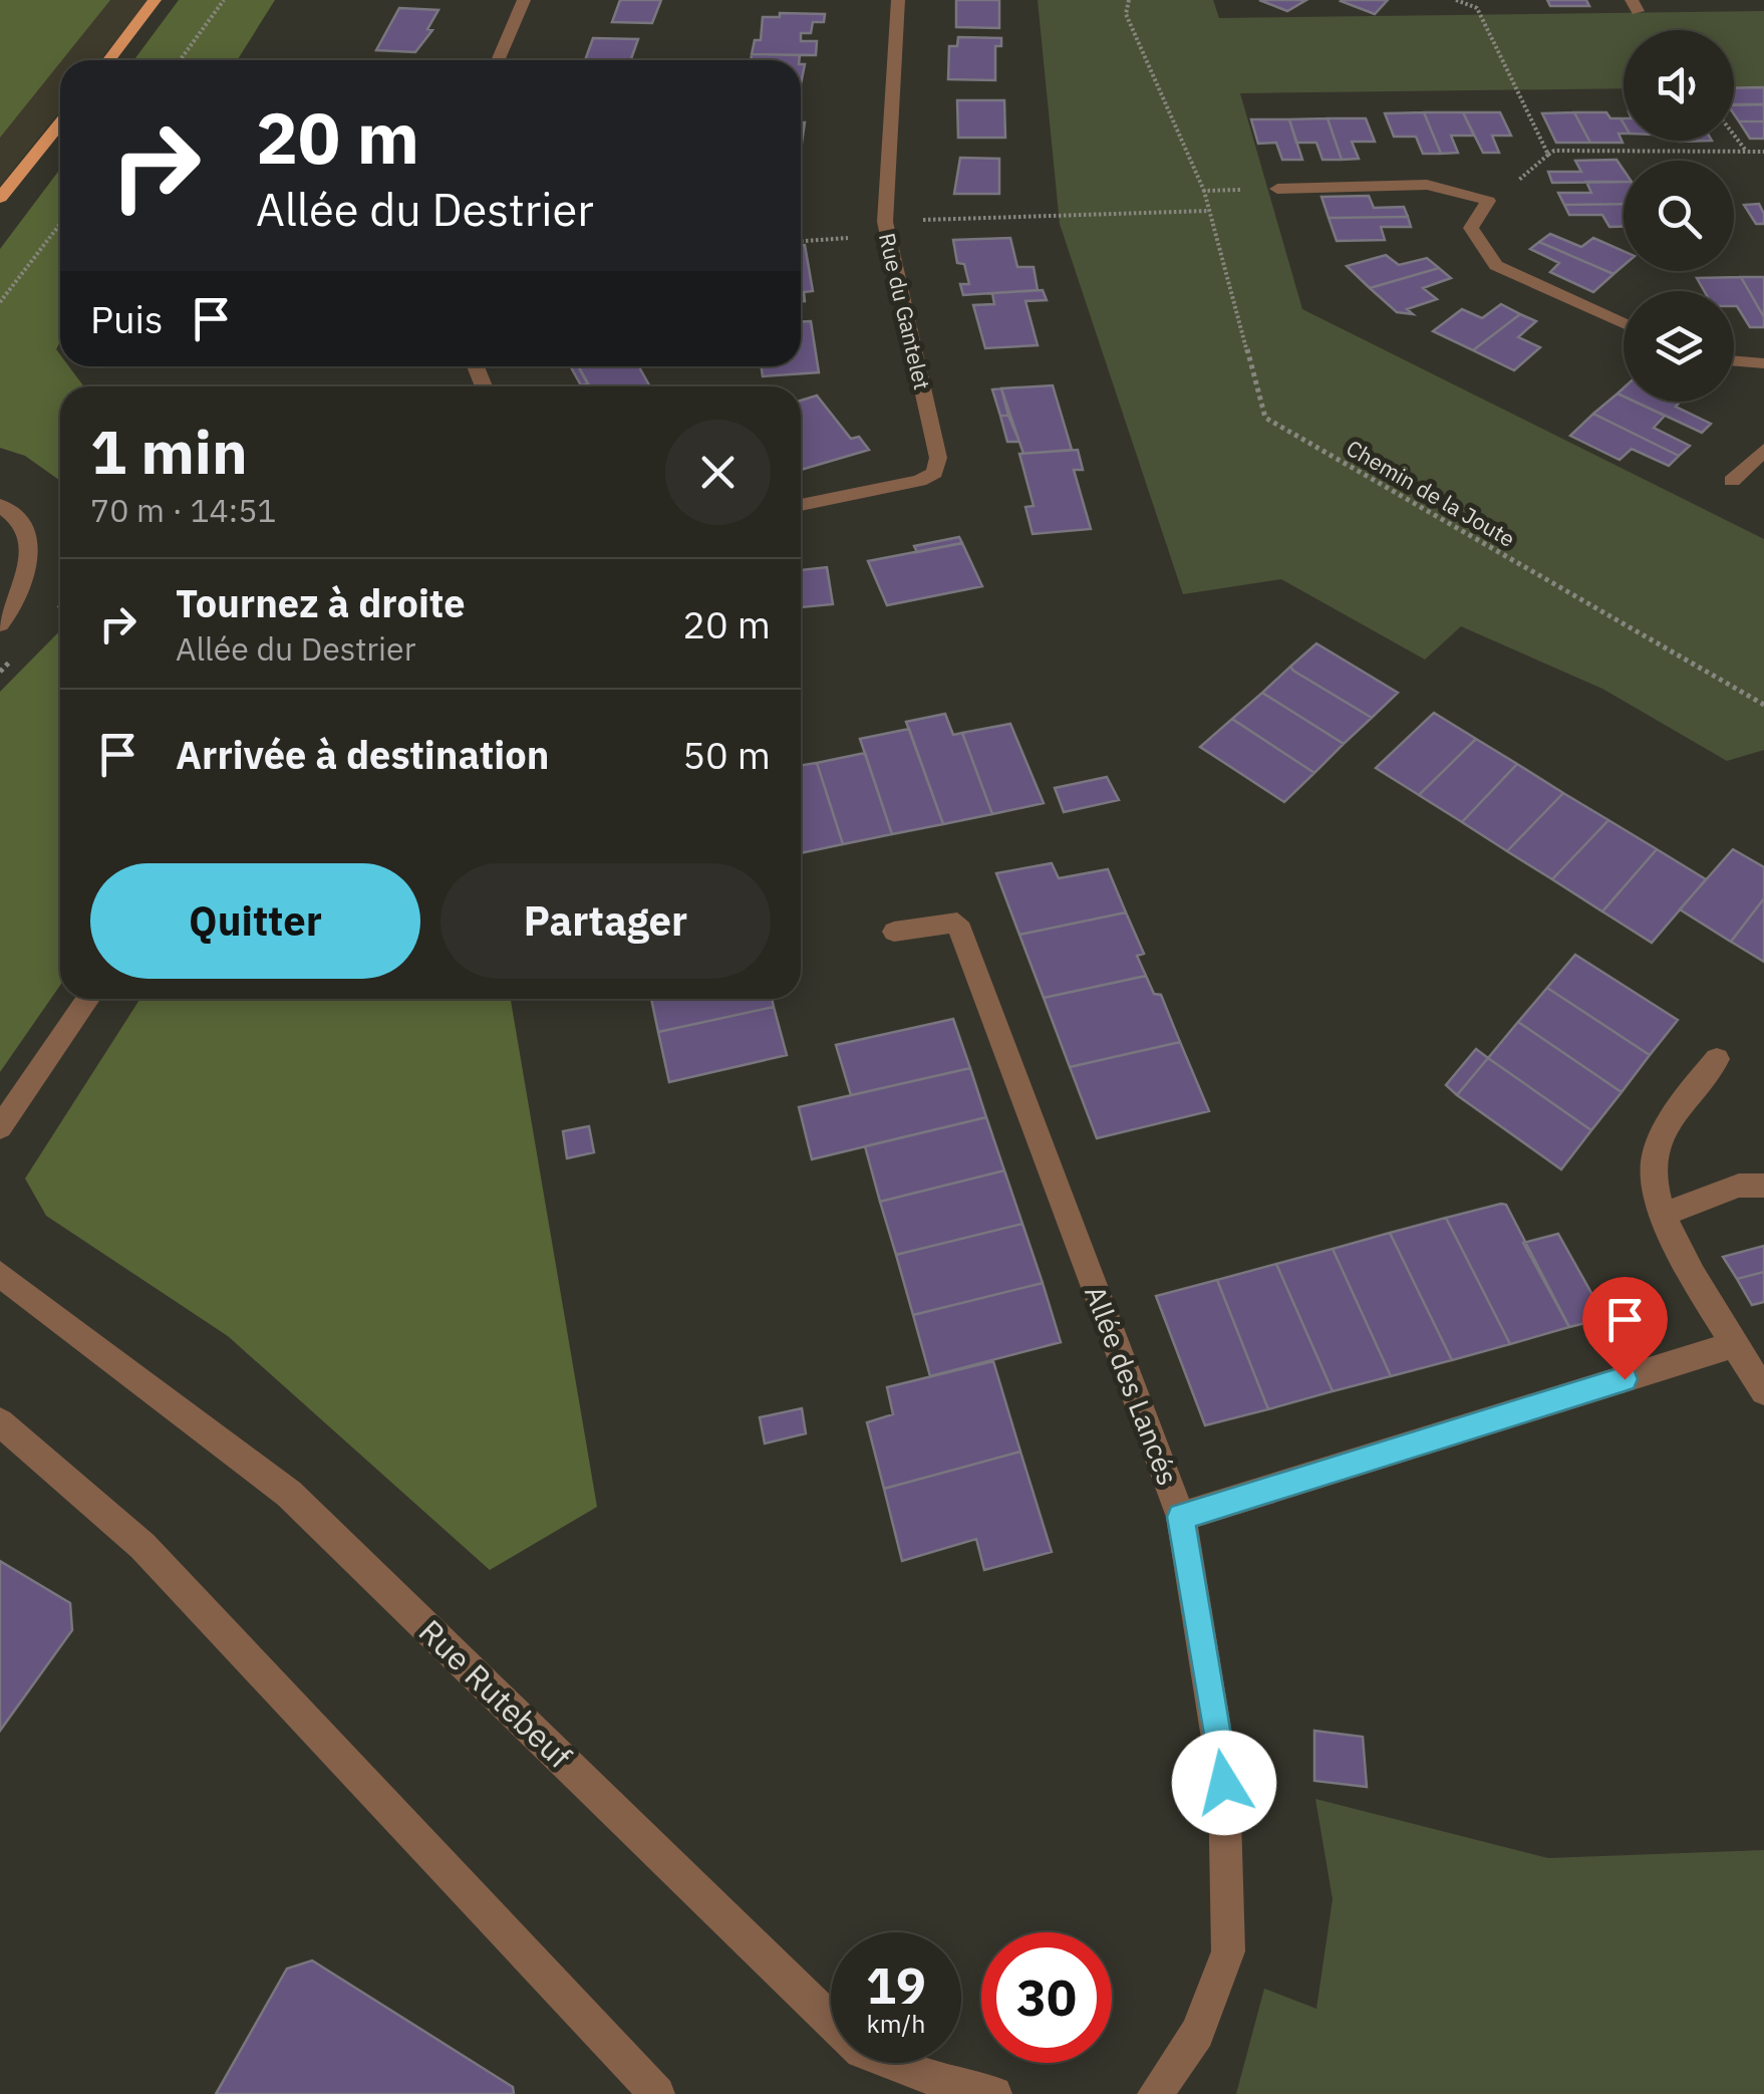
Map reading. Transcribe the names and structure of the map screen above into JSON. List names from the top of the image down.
{
  "streets": {
    "street": ["Rue du Gantelet", "Allée des Lancés", "Rue Rutebeuf"],
    "path": ["Chemin de la Joute"]
  },
  "page": {
    "turn": ["20 m", "Allée du Destrier"],
    "then": "Puis",
    "heading": ["1 min", "70 m · 14:51"],
    "list": [
      {
        "name": "Tournez à droite",
        "note": "Allée du Destrier",
        "value": "20 m"
      },
      {
        "name": "Arrivée à destination",
        "value": "50 m"
      }
    ],
    "buttons": ["Quitter", "Partager"],
    "speed": "19 km/h",
    "limit": "30"
  }
}
